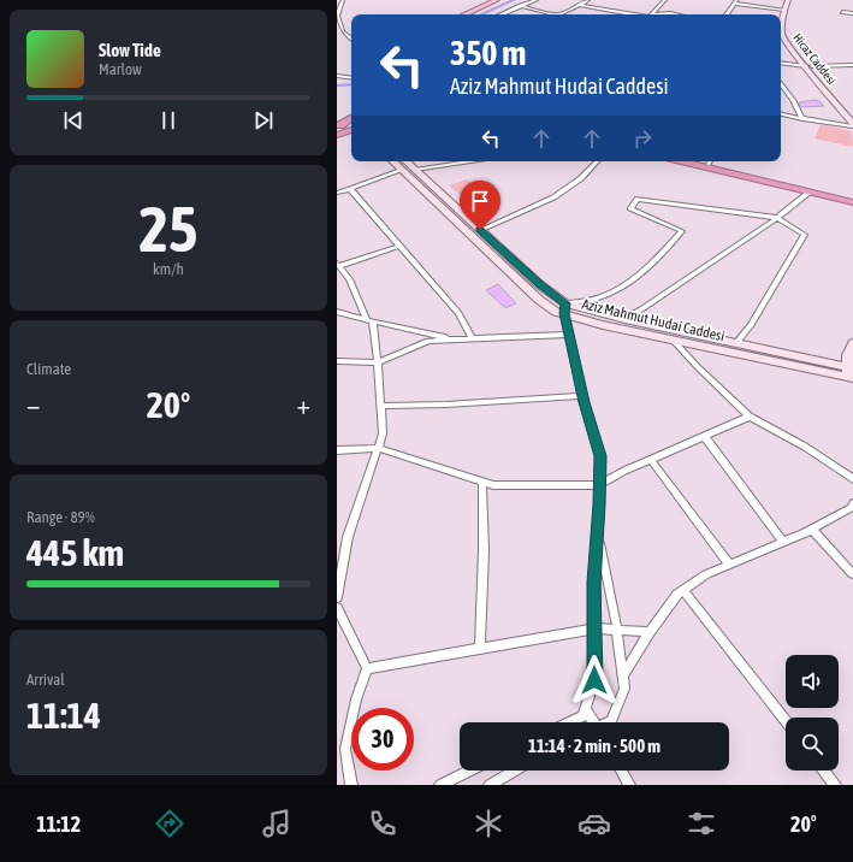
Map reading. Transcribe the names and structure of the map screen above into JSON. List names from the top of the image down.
{
  "streets": {
    "street": ["Hicaz Caddesi", "Aziz Mahmut Hudai Caddesi"]
  },
  "page": {
    "turn": ["350 m", "Aziz Mahmut Hudai Caddesi"],
    "song": ["Slow Tide", "Marlow"],
    "tile": [
      ["25", "km/h"],
      "Climate",
      ["Range · 89%", "445 km"],
      ["Arrival", "11:14"]
    ],
    "heat": ["−", "20°", "+"],
    "limit": "30",
    "trip": "11:14 · 2 min · 500 m",
    "tabs": ["11:12", "20°"]
  }
}
